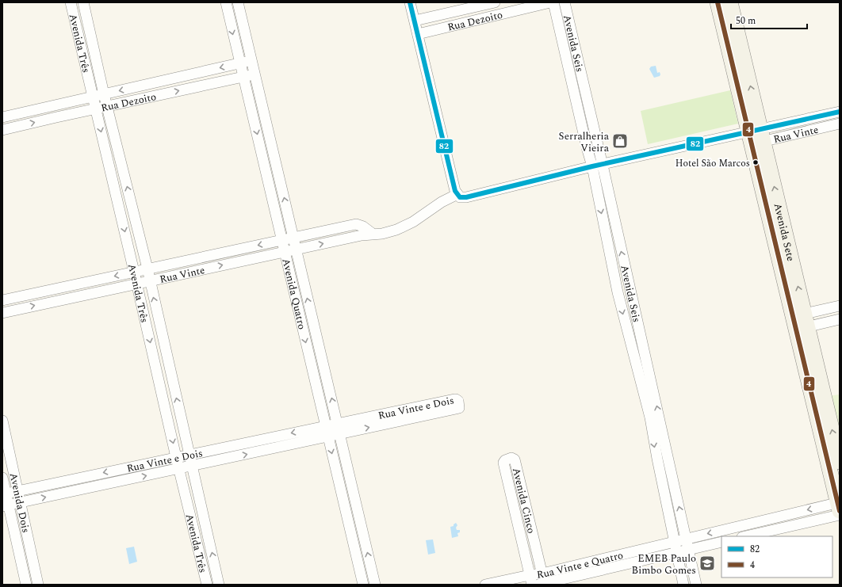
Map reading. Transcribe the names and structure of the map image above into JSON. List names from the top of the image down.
{
  "streets": {
    "street": [
      "Rua Dezoito",
      "Avenida Três",
      "Avenida Seis",
      "Rua Vinte",
      "Avenida Sete",
      "Avenida Quatro",
      "Rua Vinte e Dois",
      "Avenida Cinco",
      "Avenida Dois",
      "Rua Vinte e Quatro"
    ]
  },
  "crossings": [
    ["Rua Dezoito", "Avenida Três"],
    ["Rua Dezoito", "Avenida Quatro"],
    ["Avenida Três", "Rua Vinte"],
    ["Avenida Três", "Rua Vinte e Dois"],
    ["Avenida Seis", "Rua Vinte"],
    ["Avenida Seis", "Rua Vinte e Quatro"],
    ["Rua Vinte", "Avenida Sete"],
    ["Rua Vinte", "Avenida Quatro"],
    ["Avenida Sete", "Rua Vinte e Quatro"],
    ["Avenida Quatro", "Rua Vinte e Dois"],
    ["Rua Vinte e Dois", "Avenida Dois"],
    ["Avenida Cinco", "Rua Vinte e Quatro"]
  ],
  "places": {
    "shop": ["Serralheria Vieira"],
    "other": ["Hotel São Marcos"],
    "school or university": ["EMEB Paulo Bimbo Gomes"]
  },
  "lines": ["transit line 82", "transit line 4"],
  "legend": ["82", "4"],
  "scale_bar": "50 m"
}
